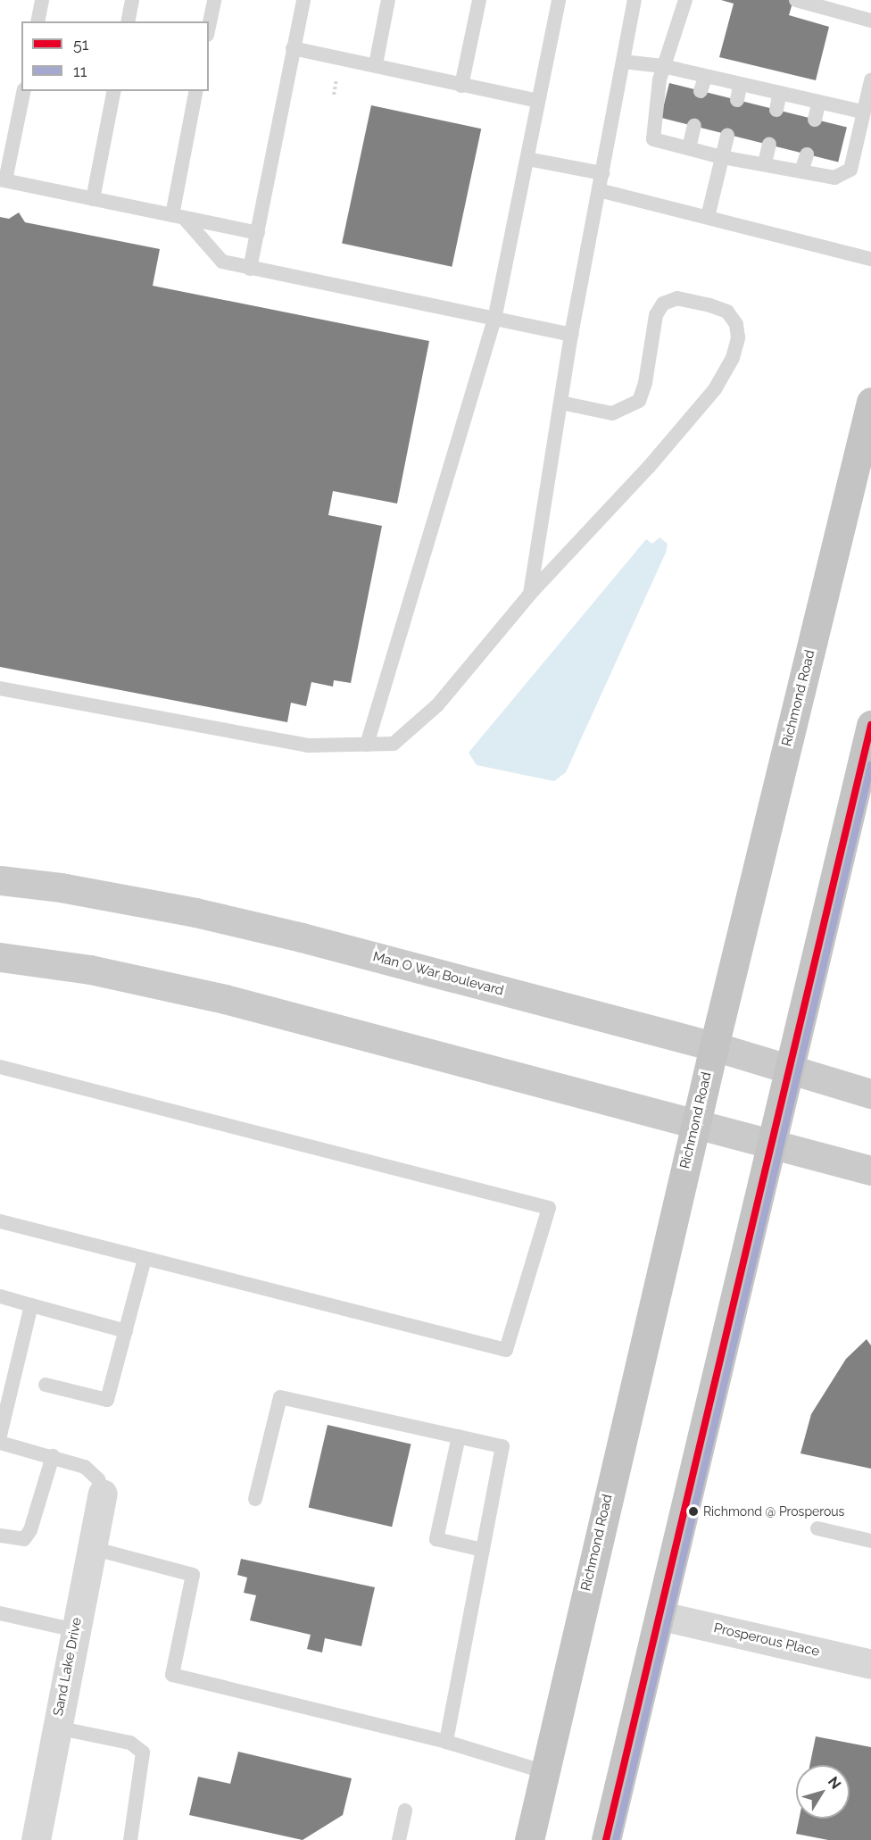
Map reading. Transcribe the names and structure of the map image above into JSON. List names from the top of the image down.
{
  "streets": {
    "highway": ["Richmond Road"],
    "main road": ["Man O War Boulevard"],
    "street": ["Prosperous Place", "Sand Lake Drive"]
  },
  "crossings": [
    ["Richmond Road", "Man O War Boulevard"]
  ],
  "places": ["Richmond @ Prosperous"],
  "lines": ["transit line 51", "transit line 11"],
  "legend": ["51", "11"],
  "north": "top right"
}
